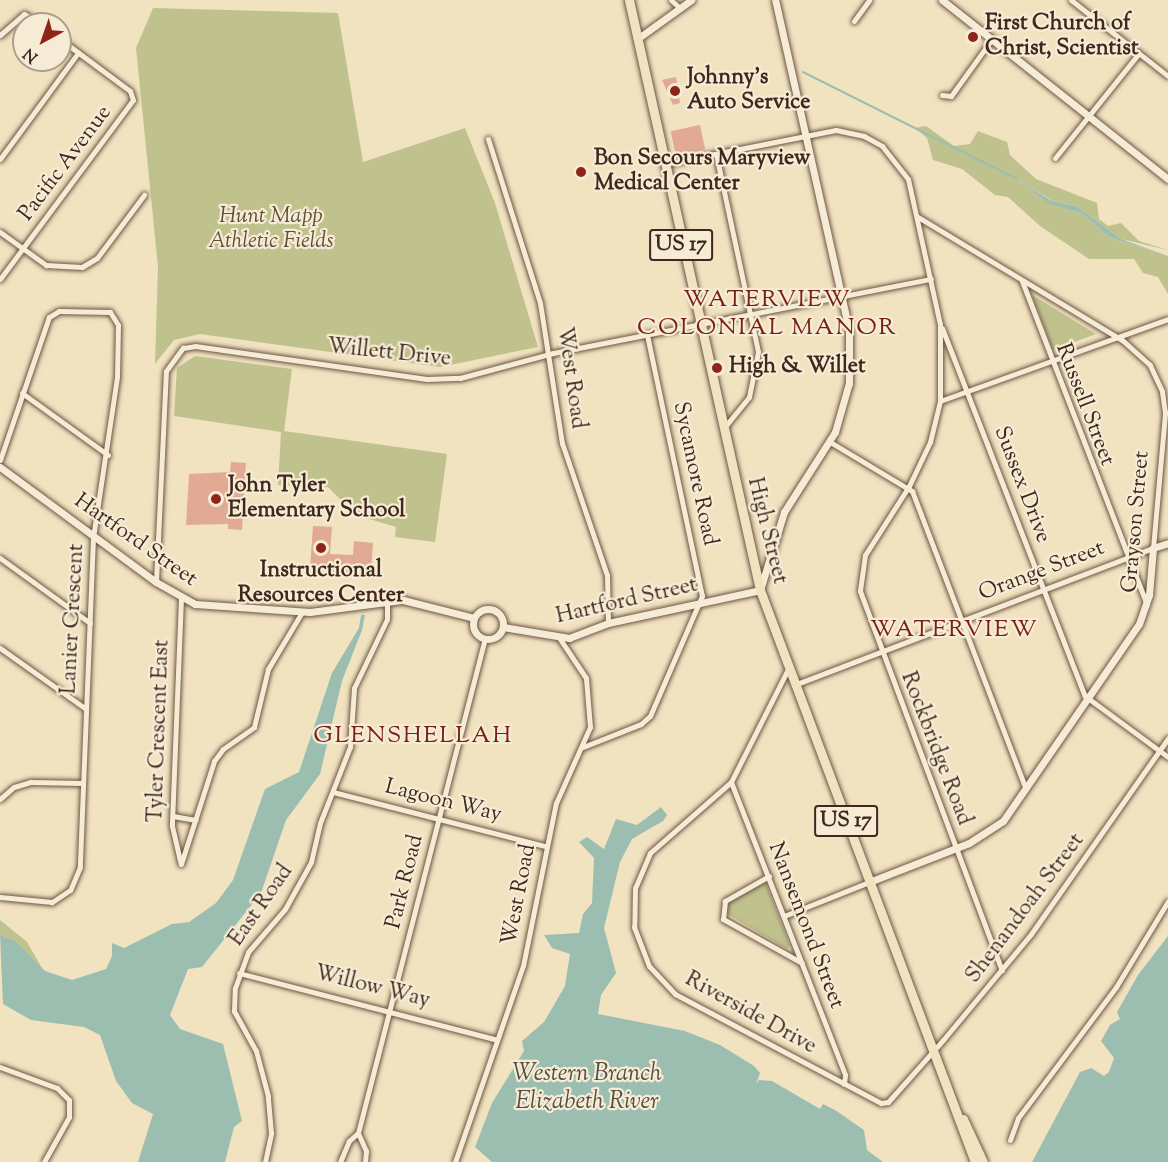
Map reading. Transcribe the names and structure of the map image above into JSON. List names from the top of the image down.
{
  "streets": {
    "main road": ["US 17", "High Street"],
    "street": [
      "Pacific Avenue",
      "Willett Drive",
      "West Road",
      "Russell Street",
      "Sycamore Road",
      "Sussex Drive",
      "Grayson Street",
      "Hartford Street",
      "Orange Street",
      "Lanier Crescent",
      "Tyler Crescent East",
      "Rockbridge Road",
      "Lagoon Way",
      "Park Road",
      "East Road",
      "Shenandoah Street",
      "Nansemond Street",
      "Willow Way",
      "Riverside Drive"
    ]
  },
  "crossings": [
    ["US 17", "High Street"],
    ["US 17", "Shenandoah Street"],
    ["Willett Drive", "West Road"],
    ["Willett Drive", "Sycamore Road"],
    ["Willett Drive", "High Street"],
    ["Willett Drive", "Hartford Street"],
    ["Willett Drive", "Rockbridge Road"],
    ["West Road", "Sycamore Road"],
    ["West Road", "Hartford Street"],
    ["West Road", "Lagoon Way"],
    ["West Road", "Willow Way"],
    ["Russell Street", "Grayson Street"],
    ["Russell Street", "Orange Street"],
    ["Sycamore Road", "Hartford Street"],
    ["Sussex Drive", "Grayson Street"],
    ["Sussex Drive", "Orange Street"],
    ["Sussex Drive", "Rockbridge Road"],
    ["Grayson Street", "High Street"],
    ["Grayson Street", "Orange Street"],
    ["Grayson Street", "Rockbridge Road"],
    ["Grayson Street", "Nansemond Street"],
    ["High Street", "Hartford Street"],
    ["High Street", "Orange Street"],
    ["High Street", "Rockbridge Road"],
    ["High Street", "Shenandoah Street"],
    ["High Street", "Riverside Drive"],
    ["Hartford Street", "Lanier Crescent"],
    ["Hartford Street", "Tyler Crescent East"],
    ["Hartford Street", "Park Road"],
    ["Hartford Street", "East Road"],
    ["Orange Street", "Rockbridge Road"],
    ["Rockbridge Road", "Shenandoah Street"],
    ["Lagoon Way", "Park Road"],
    ["Lagoon Way", "East Road"],
    ["Park Road", "Willow Way"],
    ["East Road", "Willow Way"],
    ["Shenandoah Street", "Riverside Drive"],
    ["Nansemond Street", "Riverside Drive"]
  ],
  "districts": ["WATERVIEW COLONIAL MANOR", "WATERVIEW", "GLENSHELLAH"],
  "water": ["Western Branch Elizabeth River"],
  "parks": ["Hunt Mapp Athletic Fields"],
  "places": [
    "First Church of Christ, Scientist",
    "Johnny's Auto Service",
    "Bon Secours Maryview Medical Center",
    "High & Willet",
    "John Tyler Elementary School",
    "Instructional Resources Center"
  ],
  "north": "bottom left"
}
